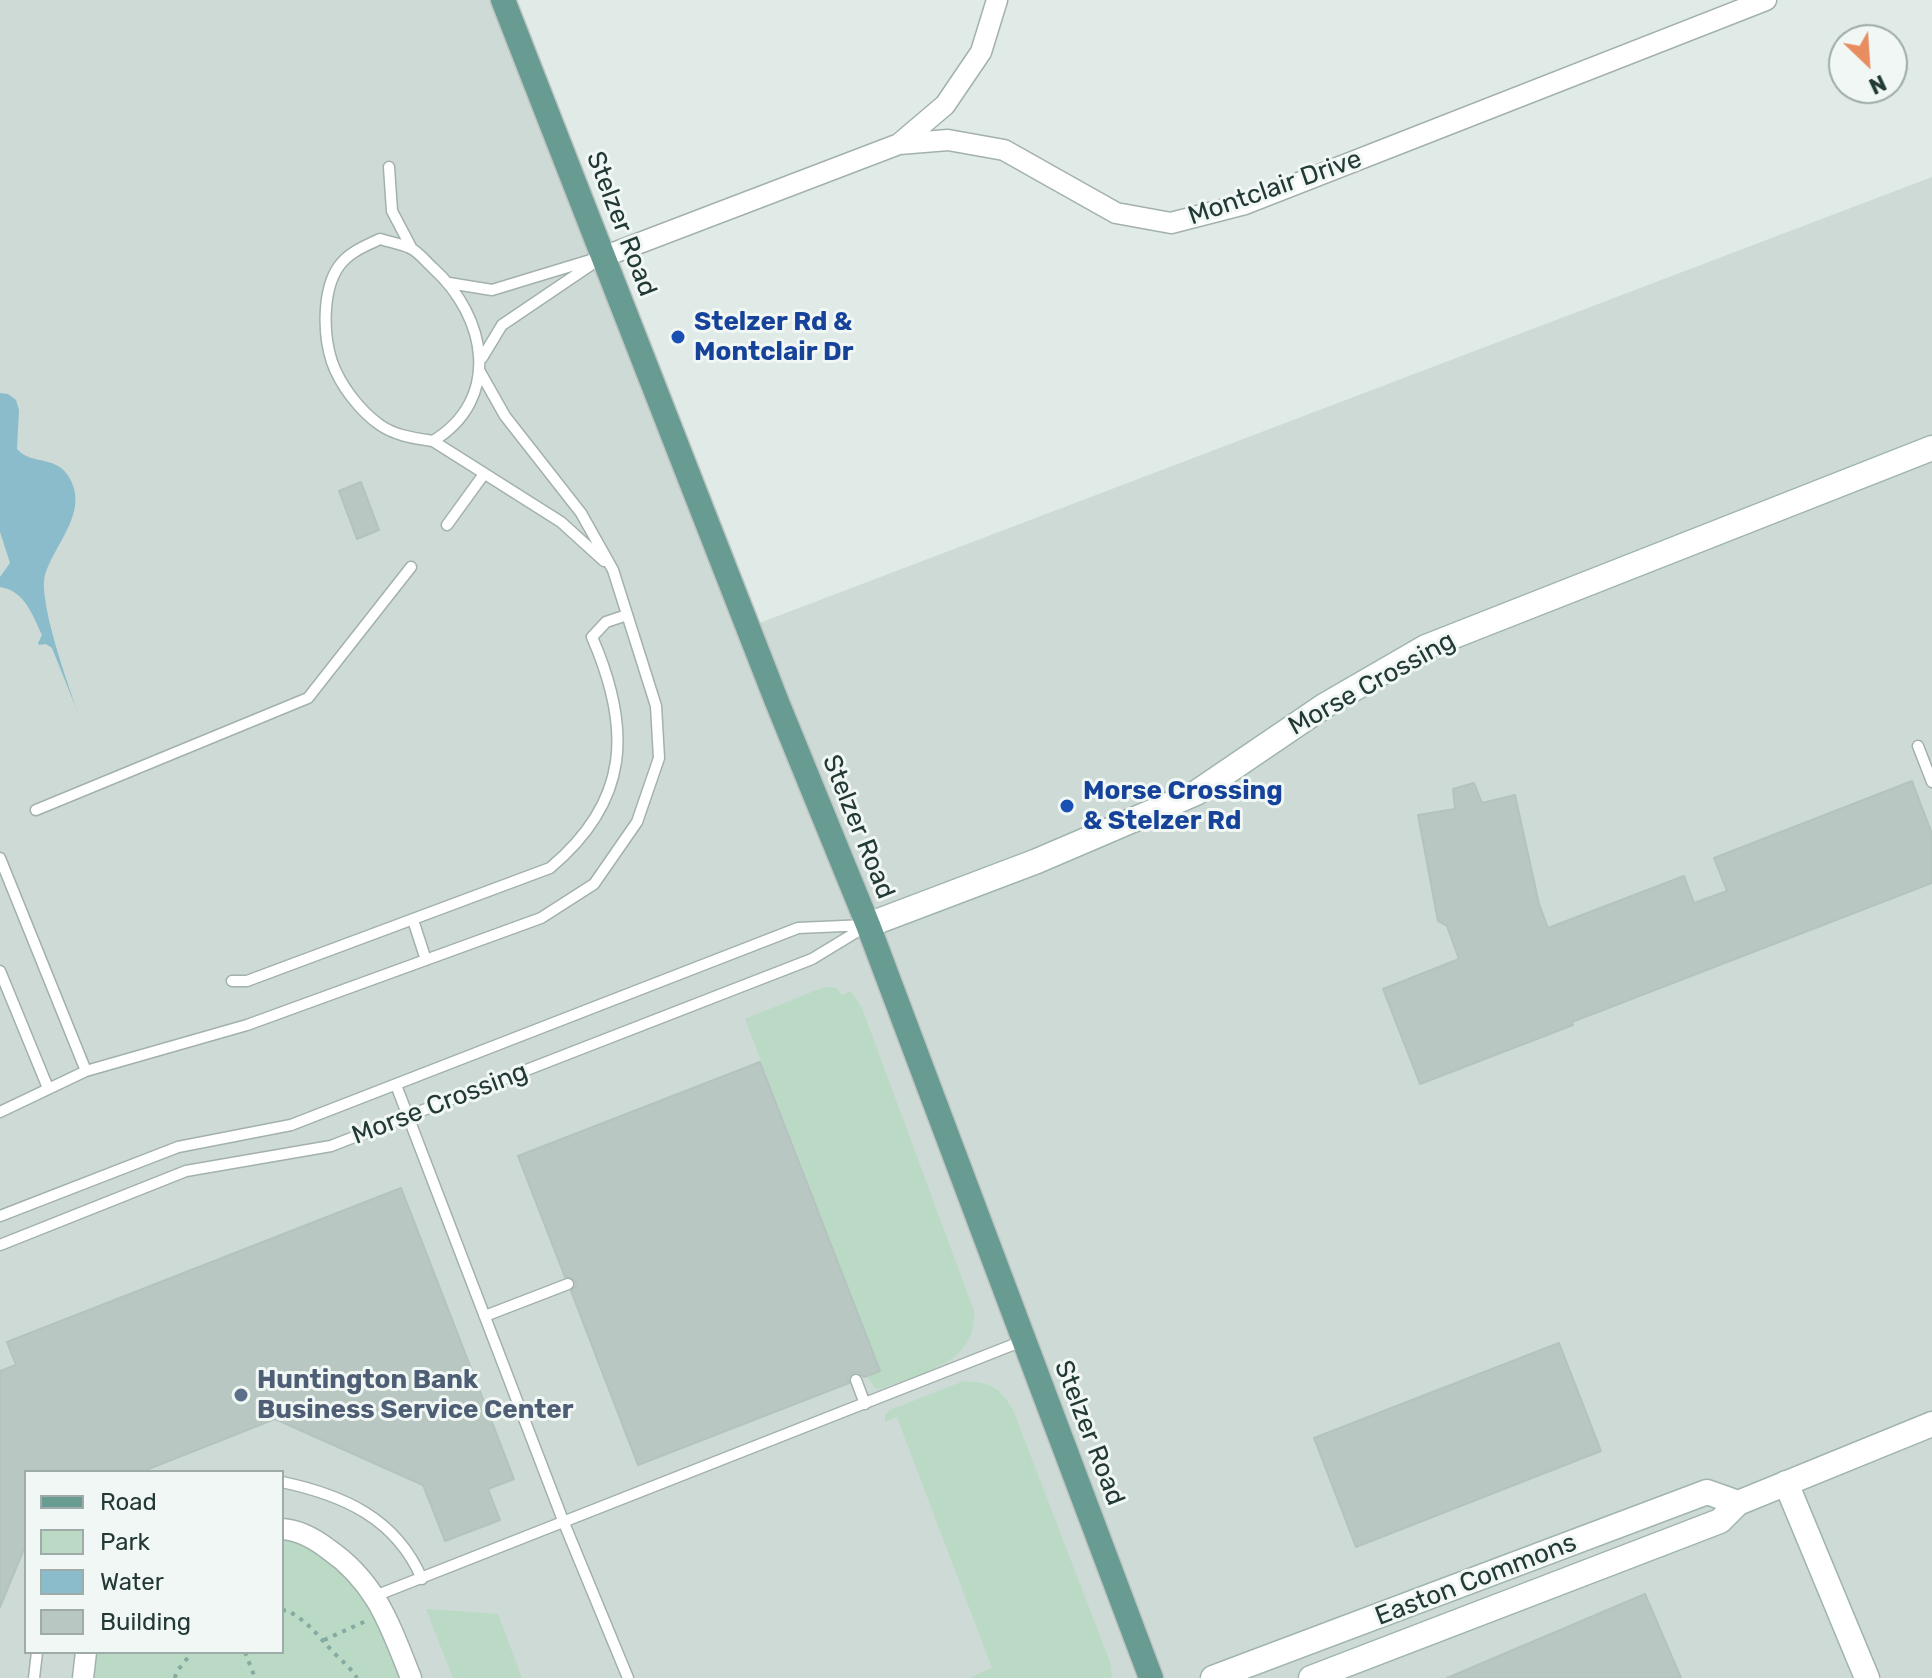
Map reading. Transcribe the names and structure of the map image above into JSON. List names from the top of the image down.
{
  "streets": {
    "main road": ["Stelzer Road"],
    "street": ["Montclair Drive", "Morse Crossing", "Easton Commons"]
  },
  "crossings": [
    ["Montclair Drive", "Stelzer Road"],
    ["Stelzer Road", "Morse Crossing"]
  ],
  "places": ["Stelzer Rd & Montclair Dr", "Morse Crossing & Stelzer Rd", "Huntington Bank Business Service Center"],
  "legend": [
    "Road",
    "Park",
    "Water",
    "Building"
  ],
  "north": "bottom right"
}
